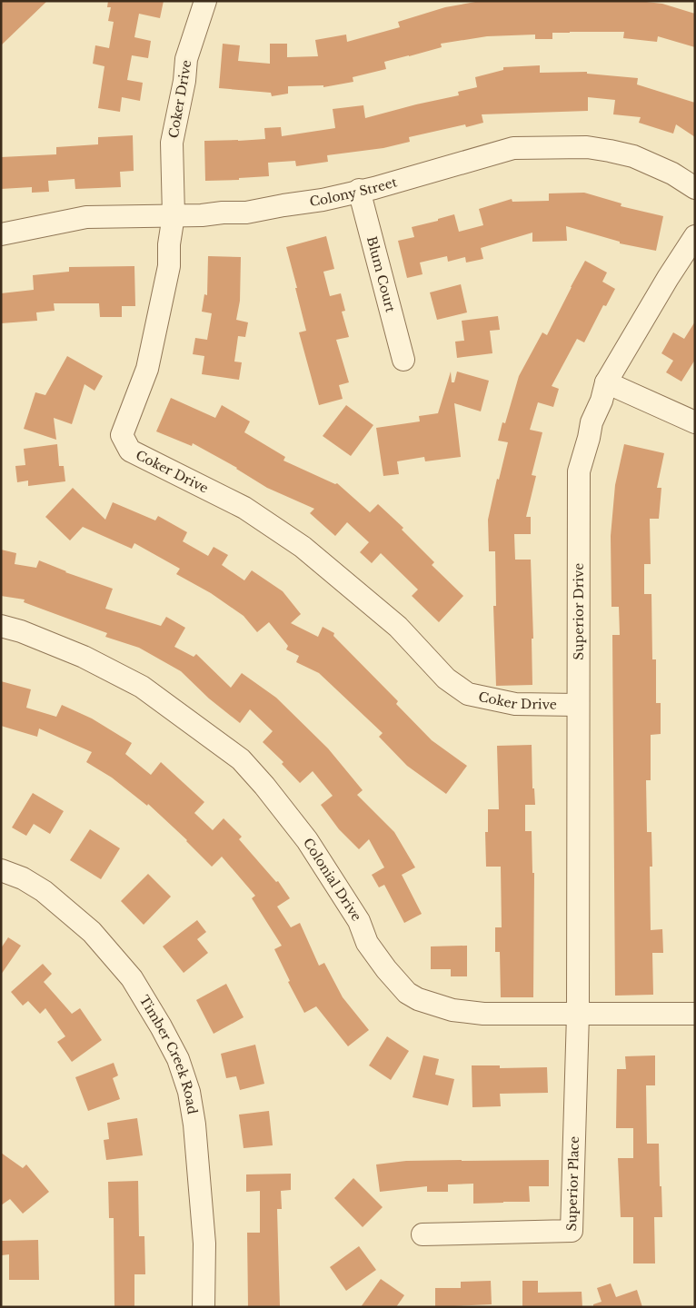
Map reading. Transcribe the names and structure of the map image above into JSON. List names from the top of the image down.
{
  "streets": {
    "street": [
      "Coker Drive",
      "Colony Street",
      "Blum Court",
      "Superior Drive",
      "Colonial Drive",
      "Timber Creek Road",
      "Superior Place"
    ]
  },
  "crossings": [
    ["Coker Drive", "Colony Street"],
    ["Coker Drive", "Superior Drive"],
    ["Colony Street", "Blum Court"],
    ["Superior Drive", "Colonial Drive"],
    ["Superior Drive", "Superior Place"],
    ["Colonial Drive", "Superior Place"]
  ]
}
